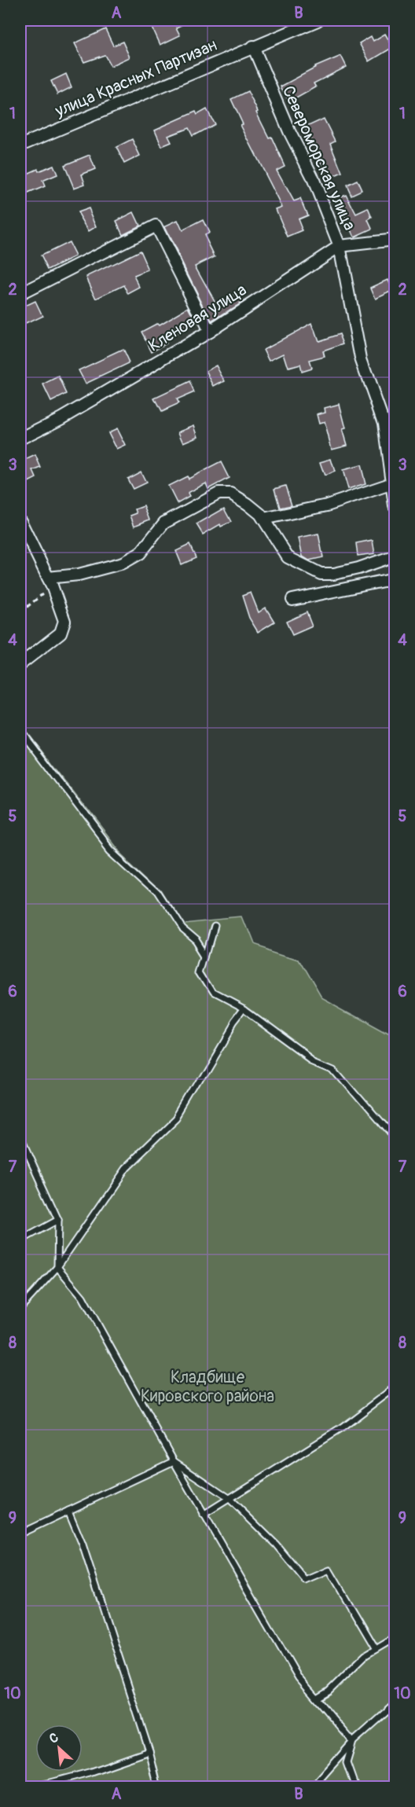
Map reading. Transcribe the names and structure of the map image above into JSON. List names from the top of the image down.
{
  "streets": {
    "street": ["улица Красных Партизан", "Североморская улица", "Кленовая улица"]
  },
  "crossings": [
    ["улица Красных Партизан", "Североморская улица"],
    ["Североморская улица", "Кленовая улица"]
  ],
  "parks": ["Кладбище Кировского района"],
  "north": "top left",
  "grid": {
    "columns": ["A", "B"],
    "rows": [
      "1",
      "2",
      "3",
      "4",
      "5",
      "6",
      "7",
      "8",
      "9",
      "10"
    ]
  }
}
